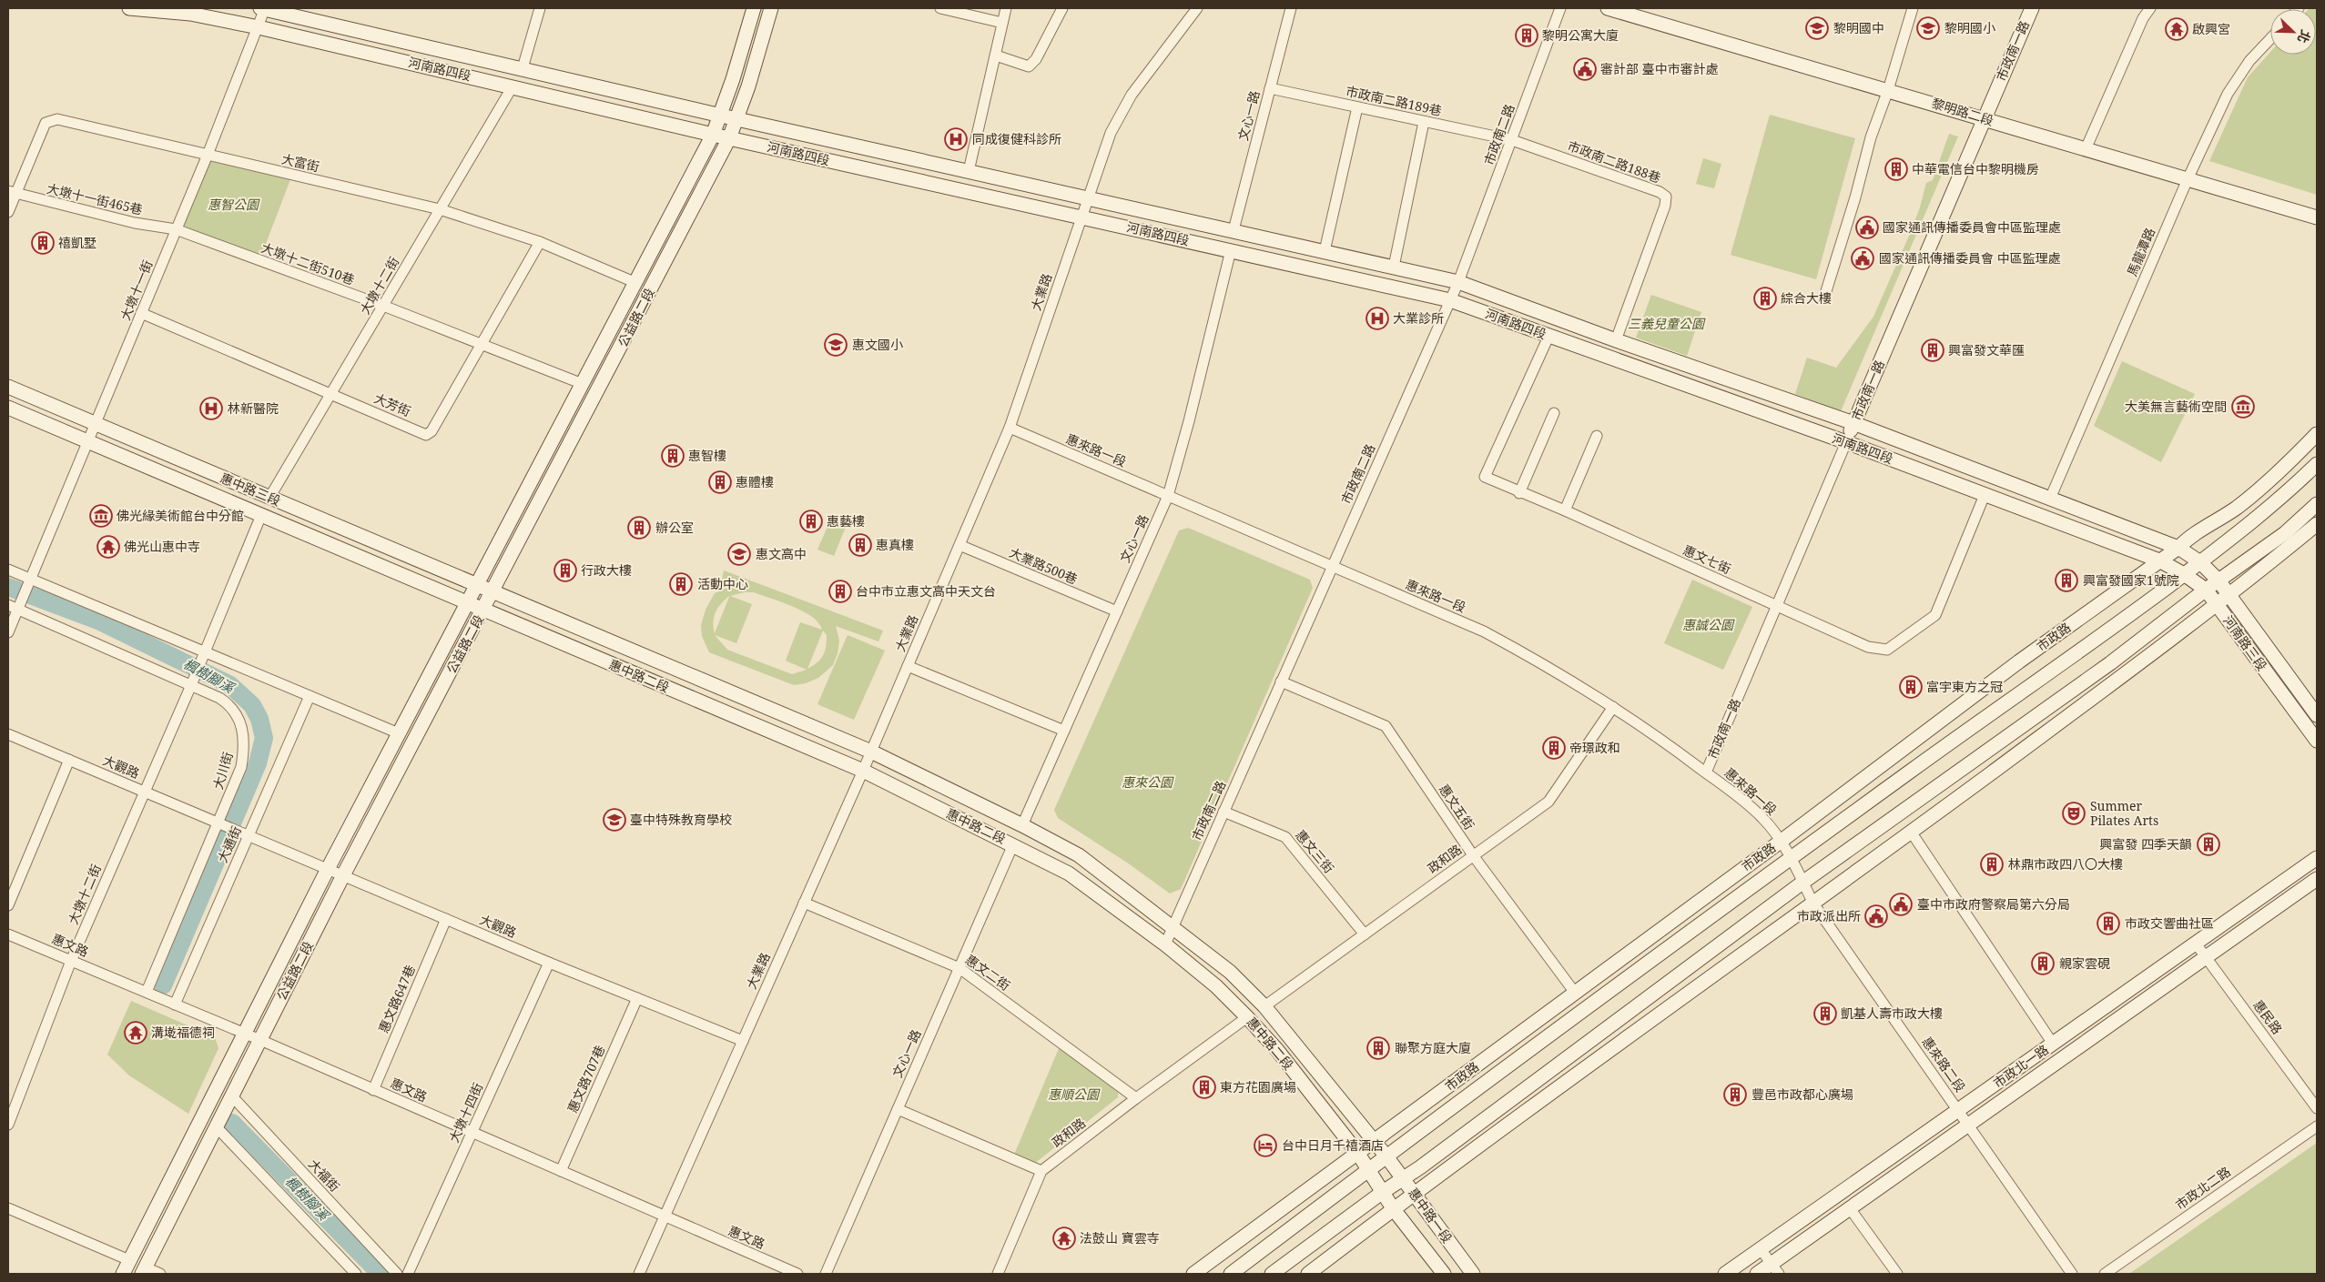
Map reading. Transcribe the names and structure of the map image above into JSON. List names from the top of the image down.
{
  "streets": {
    "street": [
      "市政南一路",
      "河南路四段",
      "市政南二路189巷",
      "黎明路二段",
      "文心一路",
      "市政南二路",
      "市政南二路188巷",
      "大富街",
      "大墩十一街465巷",
      "馬龍潭路",
      "大墩十二街510巷",
      "大墩十二街",
      "大墩十一街",
      "大業路",
      "公益路二段",
      "大芳街",
      "惠來路一段",
      "惠中路三段",
      "惠文七街",
      "大業路500巷",
      "市政路",
      "河南路三段",
      "惠中路二段",
      "大觀路",
      "大川街",
      "惠文五街",
      "大通街",
      "惠文三街",
      "政和路",
      "惠文路",
      "惠文二街",
      "惠文路647巷",
      "惠民路",
      "惠來路二段",
      "市政北一路",
      "惠文路707巷",
      "大墩十四街",
      "大福街",
      "市政北二路",
      "惠中路一段"
    ]
  },
  "crossings": [
    ["市政南一路", "河南路四段"],
    ["市政南一路", "黎明路二段"],
    ["市政南一路", "惠來路一段"],
    ["市政南一路", "惠文七街"],
    ["河南路四段", "文心一路"],
    ["河南路四段", "市政南二路"],
    ["河南路四段", "市政南二路188巷"],
    ["河南路四段", "馬龍潭路"],
    ["河南路四段", "大墩十二街"],
    ["河南路四段", "大墩十一街"],
    ["河南路四段", "大業路"],
    ["河南路四段", "公益路二段"],
    ["河南路四段", "惠文七街"],
    ["河南路四段", "市政路"],
    ["河南路四段", "河南路三段"],
    ["市政南二路189巷", "文心一路"],
    ["市政南二路189巷", "市政南二路"],
    ["市政南二路189巷", "市政南二路188巷"],
    ["黎明路二段", "馬龍潭路"],
    ["文心一路", "惠來路一段"],
    ["文心一路", "大業路500巷"],
    ["文心一路", "惠中路二段"],
    ["文心一路", "惠文二街"],
    ["市政南二路", "市政南二路188巷"],
    ["市政南二路", "惠來路一段"],
    ["市政南二路", "惠中路二段"],
    ["市政南二路", "惠文五街"],
    ["市政南二路", "惠文三街"],
    ["大富街", "大墩十一街465巷"],
    ["大富街", "大墩十二街"],
    ["大富街", "大墩十一街"],
    ["大富街", "公益路二段"],
    ["大富街", "大芳街"],
    ["大墩十一街465巷", "大墩十二街510巷"],
    ["大墩十一街465巷", "大墩十一街"],
    ["大墩十二街510巷", "大墩十二街"],
    ["大墩十二街510巷", "大墩十一街"],
    ["大墩十二街510巷", "大芳街"],
    ["大墩十二街", "大芳街"],
    ["大墩十二街", "惠中路三段"],
    ["大墩十二街", "大觀路"],
    ["大墩十二街", "大川街"],
    ["大墩十二街", "惠文路"],
    ["大墩十一街", "大芳街"],
    ["大墩十一街", "惠中路三段"],
    ["大墩十一街", "大川街"],
    ["大業路", "惠來路一段"],
    ["大業路", "大業路500巷"],
    ["大業路", "惠中路二段"],
    ["大業路", "大觀路"],
    ["大業路", "惠文路"],
    ["大業路", "惠文二街"],
    ["公益路二段", "惠中路三段"],
    ["公益路二段", "惠中路二段"],
    ["公益路二段", "大觀路"],
    ["公益路二段", "惠文路"],
    ["公益路二段", "大福街"],
    ["惠來路一段", "市政路"],
    ["惠來路一段", "政和路"],
    ["惠來路一段", "惠來路二段"],
    ["惠中路三段", "惠中路二段"],
    ["市政路", "河南路三段"],
    ["市政路", "惠中路二段"],
    ["市政路", "惠文五街"],
    ["市政路", "惠來路二段"],
    ["市政路", "惠中路一段"],
    ["惠中路二段", "政和路"],
    ["惠中路二段", "惠中路一段"],
    ["大觀路", "大川街"],
    ["大觀路", "大通街"],
    ["大觀路", "惠文路647巷"],
    ["大觀路", "惠文路707巷"],
    ["大觀路", "大墩十四街"],
    ["大川街", "惠文路"],
    ["惠文五街", "政和路"],
    ["大通街", "惠文路"],
    ["惠文三街", "政和路"],
    ["政和路", "惠文二街"],
    ["惠文路", "惠文路647巷"],
    ["惠文路", "惠文路707巷"],
    ["惠文路", "大墩十四街"],
    ["惠民路", "市政北一路"],
    ["惠來路二段", "市政北一路"]
  ],
  "water": ["楓樹腳溪"],
  "parks": [
    "惠智公園",
    "三義兒童公園",
    "惠誠公園",
    "惠來公園",
    "惠順公園"
  ],
  "places": {
    "school or university": [
      "黎明國中",
      "黎明國小",
      "惠文國小",
      "惠文高中",
      "臺中特殊教育學校"
    ],
    "temple": [
      "啟興宮",
      "佛光山惠中寺",
      "溝墘福德祠",
      "法鼓山 寶雲寺"
    ],
    "building": [
      "黎明公寓大廈",
      "中華電信台中黎明機房",
      "禧凱墅",
      "綜合大樓",
      "興富發文華匯",
      "惠智樓",
      "惠體樓",
      "惠藝樓",
      "辦公室",
      "惠真樓",
      "行政大樓",
      "興富發國家1號院",
      "活動中心",
      "台中市立惠文高中天文台",
      "富宇東方之冠",
      "帝璟政和",
      "興富發 四季天韻",
      "林鼎市政四八〇大樓",
      "市政交響曲社區",
      "親家雲硯",
      "凱基人壽市政大樓",
      "聯聚方庭大廈",
      "東方花園廣場",
      "豐邑市政都心廣場"
    ],
    "public building": [
      "審計部 臺中市審計處",
      "國家通訊傳播委員會中區監理處",
      "國家通訊傳播委員會 中區監理處",
      "臺中市政府警察局第六分局",
      "市政派出所"
    ],
    "hospital": ["同成復健科診所", "大業診所", "林新醫院"],
    "museum": ["大美無言藝術空間", "佛光緣美術館台中分館"],
    "theatre": ["Summer Pilates Arts"],
    "hotel": ["台中日月千禧酒店"]
  },
  "north": "bottom right"
}
